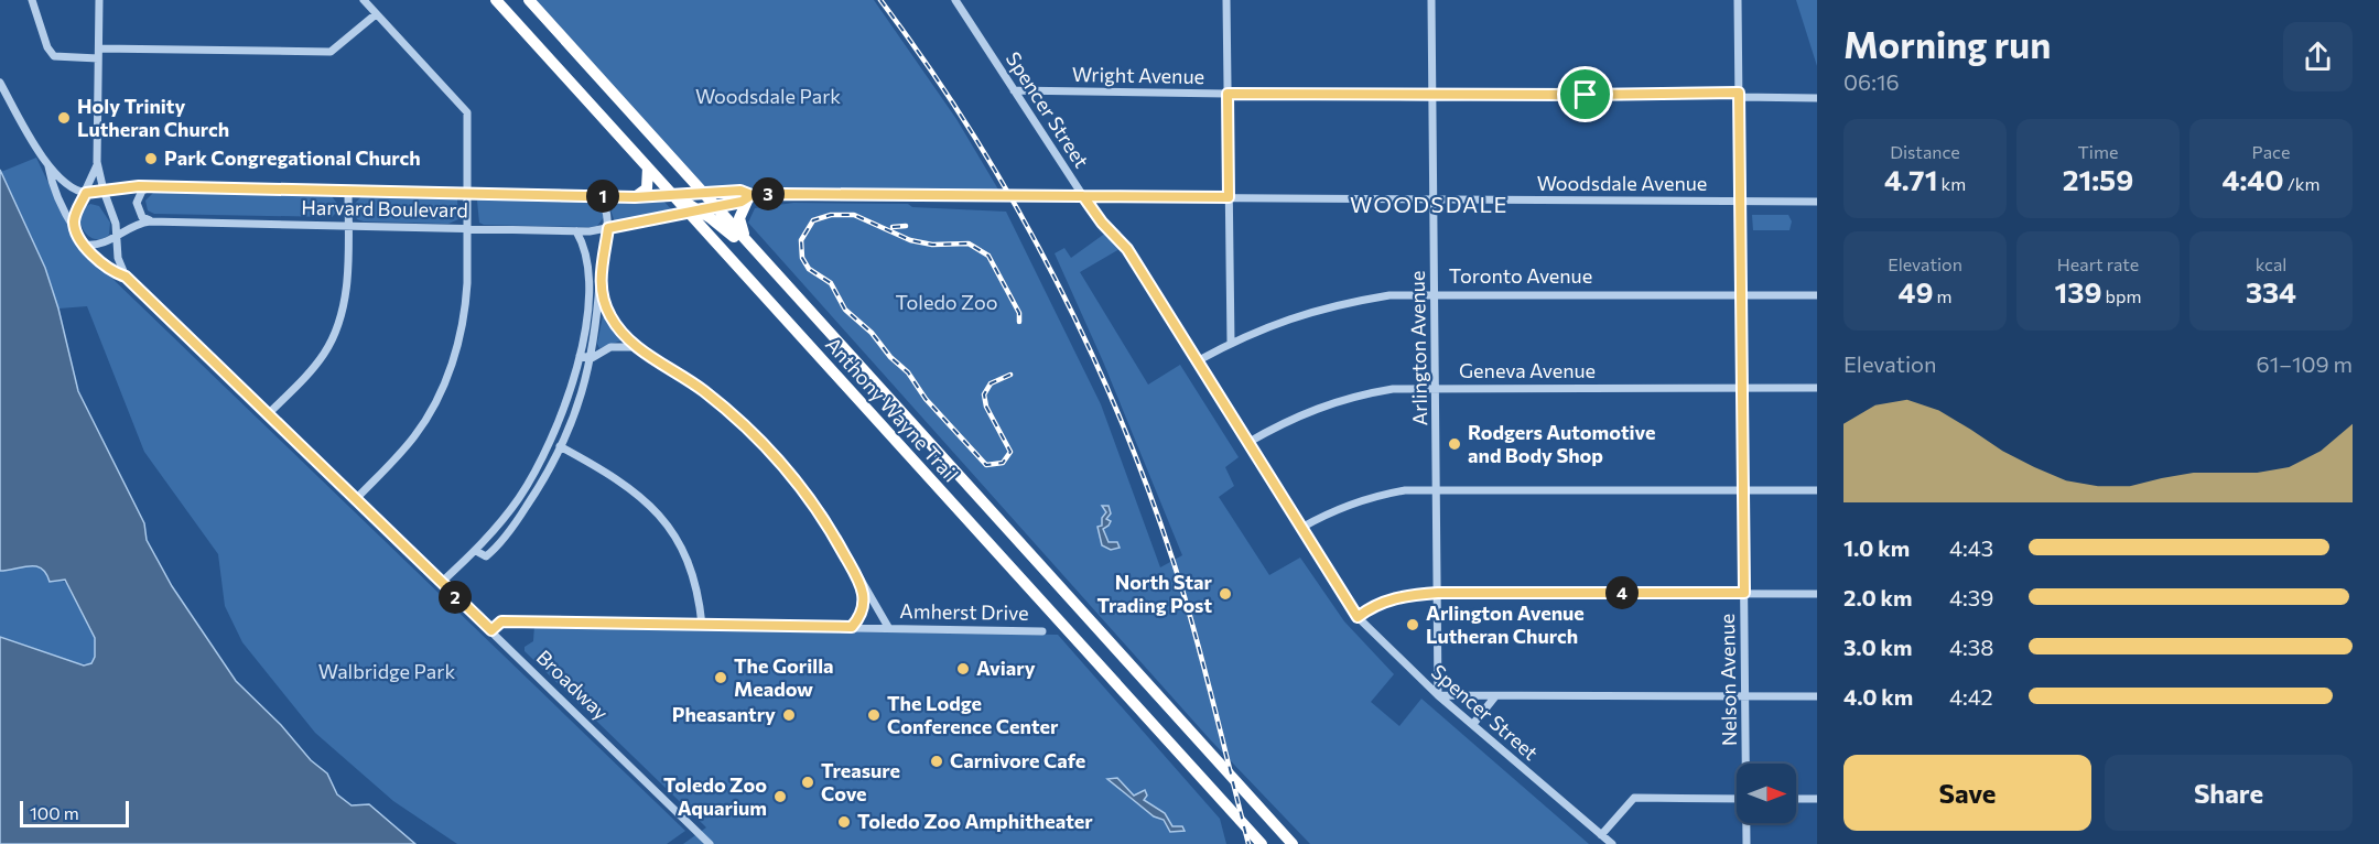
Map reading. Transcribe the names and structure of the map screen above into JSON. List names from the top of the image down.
{
  "streets": {
    "highway": ["Anthony Wayne Trail"],
    "street": [
      "Wright Avenue",
      "Spencer Street",
      "Woodsdale Avenue",
      "Harvard Boulevard",
      "Toronto Avenue",
      "Arlington Avenue",
      "Geneva Avenue",
      "Amherst Drive",
      "Nelson Avenue",
      "Broadway"
    ]
  },
  "crossings": [
    ["Wright Avenue", "Spencer Street"],
    ["Wright Avenue", "Arlington Avenue"],
    ["Wright Avenue", "Nelson Avenue"],
    ["Spencer Street", "Woodsdale Avenue"],
    ["Spencer Street", "Toronto Avenue"],
    ["Spencer Street", "Arlington Avenue"],
    ["Spencer Street", "Geneva Avenue"],
    ["Woodsdale Avenue", "Harvard Boulevard"],
    ["Woodsdale Avenue", "Arlington Avenue"],
    ["Woodsdale Avenue", "Anthony Wayne Trail"],
    ["Woodsdale Avenue", "Nelson Avenue"],
    ["Harvard Boulevard", "Anthony Wayne Trail"],
    ["Harvard Boulevard", "Broadway"],
    ["Toronto Avenue", "Arlington Avenue"],
    ["Toronto Avenue", "Nelson Avenue"],
    ["Arlington Avenue", "Geneva Avenue"],
    ["Geneva Avenue", "Nelson Avenue"],
    ["Amherst Drive", "Broadway"]
  ],
  "districts": ["WOODSDALE"],
  "parks": ["Woodsdale Park", "Toledo Zoo", "Walbridge Park"],
  "places": [
    "Holy Trinity Lutheran Church",
    "Park Congregational Church",
    "Rodgers Automotive and Body Shop",
    "North Star Trading Post",
    "Arlington Avenue Lutheran Church",
    "Aviary",
    "The Gorilla Meadow",
    "Pheasantry",
    "The Lodge Conference Center",
    "Carnivore Cafe",
    "Treasure Cove",
    "Toledo Zoo Aquarium",
    "Toledo Zoo Amphitheater"
  ],
  "scale_bar": "100 m",
  "north": "right",
  "page": {
    "heading": ["Morning run", "06:16"],
    "stats": [
      ["Distance", "4.71 km"],
      ["Time", "21:59"],
      ["Pace", "4:40 /km"],
      ["Elevation", "49 m"],
      ["Heart rate", "139 bpm"],
      ["kcal", "334"]
    ],
    "pins": [
      "3",
      "1",
      "4",
      "2"
    ],
    "chart": ["Elevation", "61–109 m"],
    "list": [
      {
        "name": "1.0 km",
        "note": "4:43"
      },
      {
        "name": "2.0 km",
        "note": "4:39"
      },
      {
        "name": "3.0 km",
        "note": "4:38"
      },
      {
        "name": "4.0 km",
        "note": "4:42"
      }
    ],
    "buttons": ["Save", "Share"],
    "scale": "100 m"
  }
}
